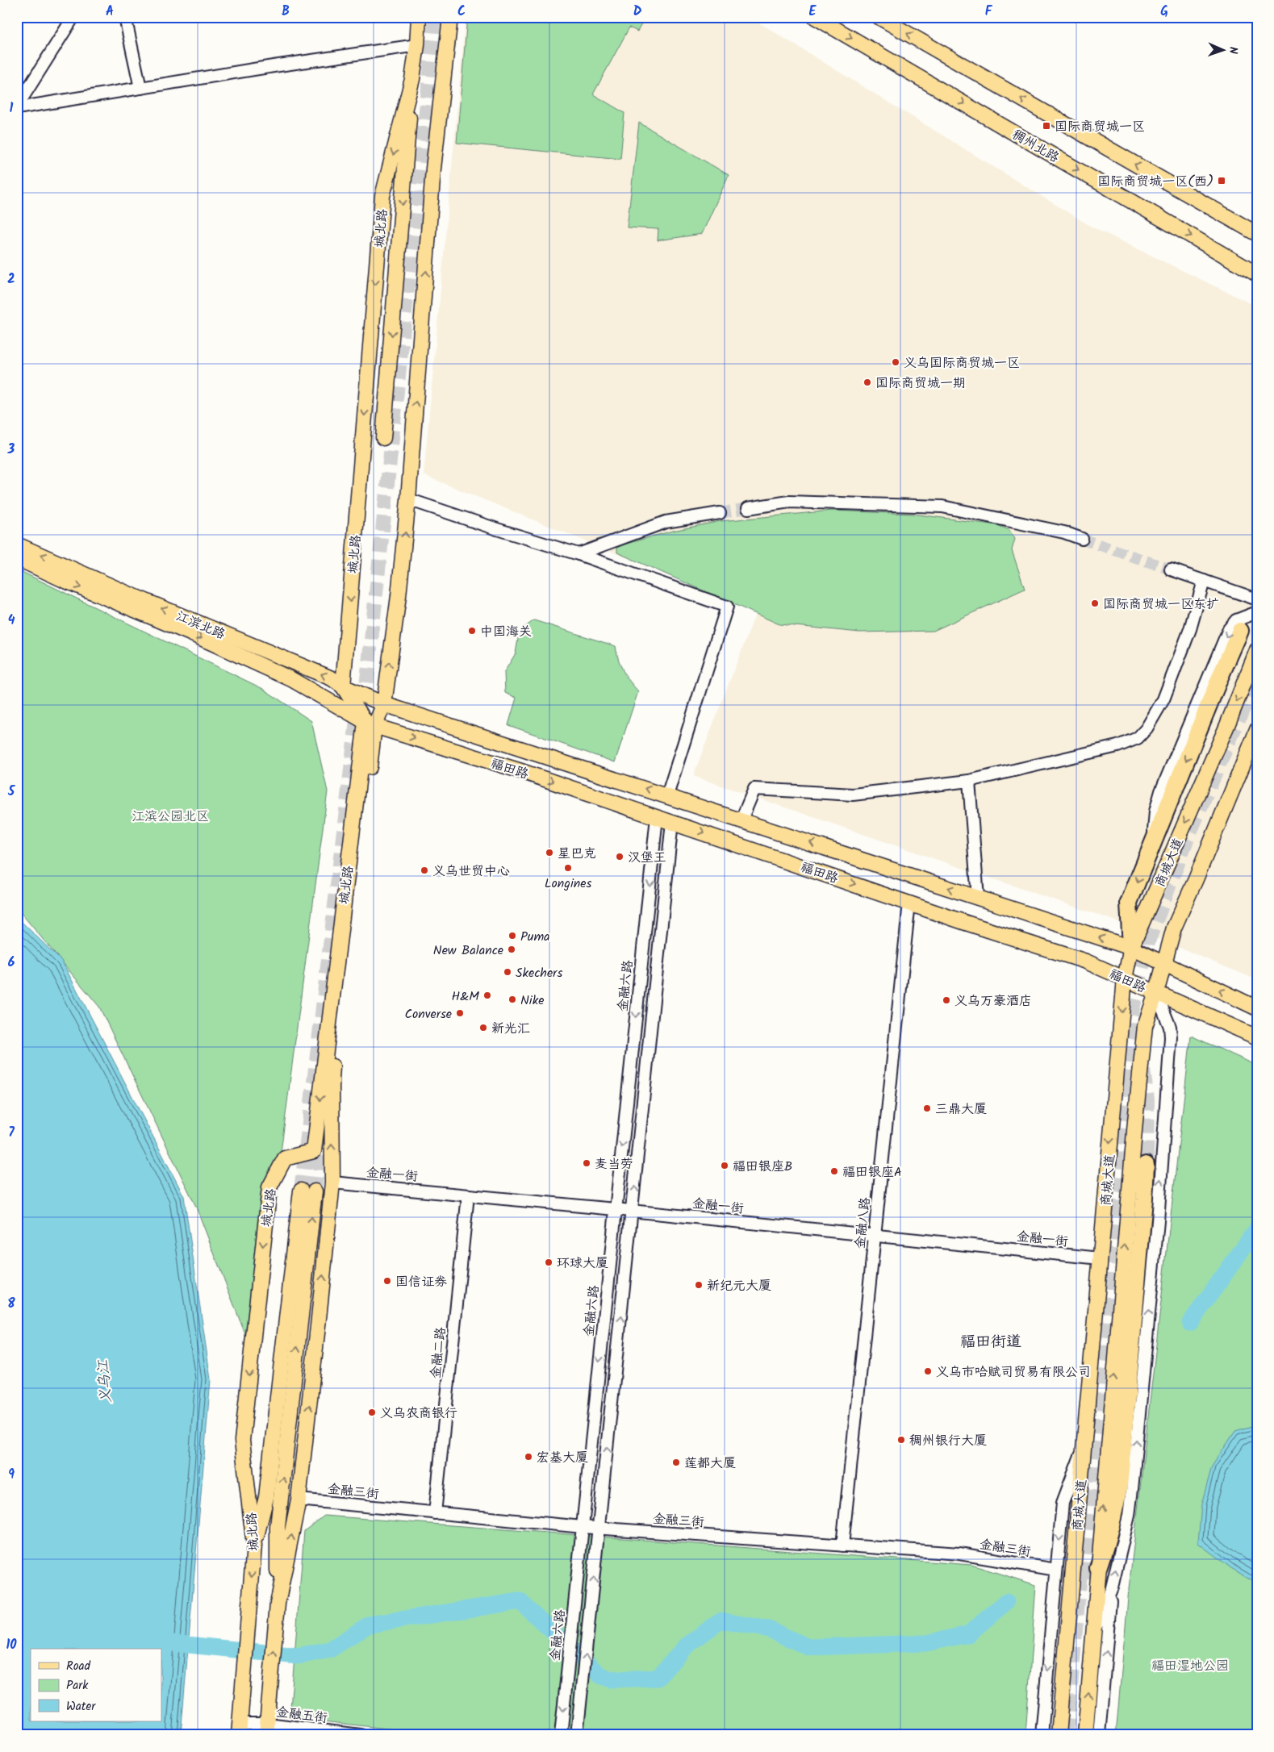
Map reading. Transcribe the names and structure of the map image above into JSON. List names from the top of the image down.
{
  "streets": {
    "main road": [
      "稠州北路",
      "城北路",
      "江滨北路",
      "福田路",
      "商城大道"
    ],
    "street": [
      "金融六路",
      "金融一街",
      "金融八路",
      "金融二路",
      "金融三街",
      "金融五街"
    ]
  },
  "crossings": [
    ["城北路", "江滨北路"],
    ["城北路", "福田路"],
    ["城北路", "金融一街"],
    ["城北路", "金融三街"],
    ["城北路", "金融五街"],
    ["江滨北路", "福田路"],
    ["福田路", "商城大道"],
    ["福田路", "金融六路"],
    ["福田路", "金融八路"],
    ["商城大道", "金融一街"],
    ["金融六路", "金融一街"],
    ["金融六路", "金融三街"],
    ["金融一街", "金融八路"],
    ["金融一街", "金融二路"],
    ["金融八路", "金融三街"],
    ["金融二路", "金融三街"]
  ],
  "districts": ["福田街道"],
  "water": ["义乌江"],
  "parks": ["江滨公园北区", "福田湿地公园"],
  "places": {
    "transit": ["国际商贸城一区", "国际商贸城一区(西)"],
    "other": [
      "义乌国际商贸城一区",
      "国际商贸城一期",
      "国际商贸城一区东扩",
      "中国海关",
      "星巴克",
      "汉堡王",
      "Longines",
      "义乌世贸中心",
      "Puma",
      "New Balance",
      "Skechers",
      "H&M",
      "Nike",
      "义乌万豪酒店",
      "Converse",
      "新光汇",
      "三鼎大厦",
      "麦当劳",
      "福田银座B",
      "福田银座A",
      "环球大厦",
      "国信证券",
      "新纪元大厦",
      "义乌市哈赋司贸易有限公司",
      "义乌农商银行",
      "稠州银行大厦",
      "宏基大厦",
      "莲都大厦"
    ]
  },
  "legend": ["Road", "Park", "Water"],
  "north": "right",
  "grid": {
    "columns": [
      "A",
      "B",
      "C",
      "D",
      "E",
      "F",
      "G"
    ],
    "rows": [
      "1",
      "2",
      "3",
      "4",
      "5",
      "6",
      "7",
      "8",
      "9",
      "10"
    ]
  }
}
